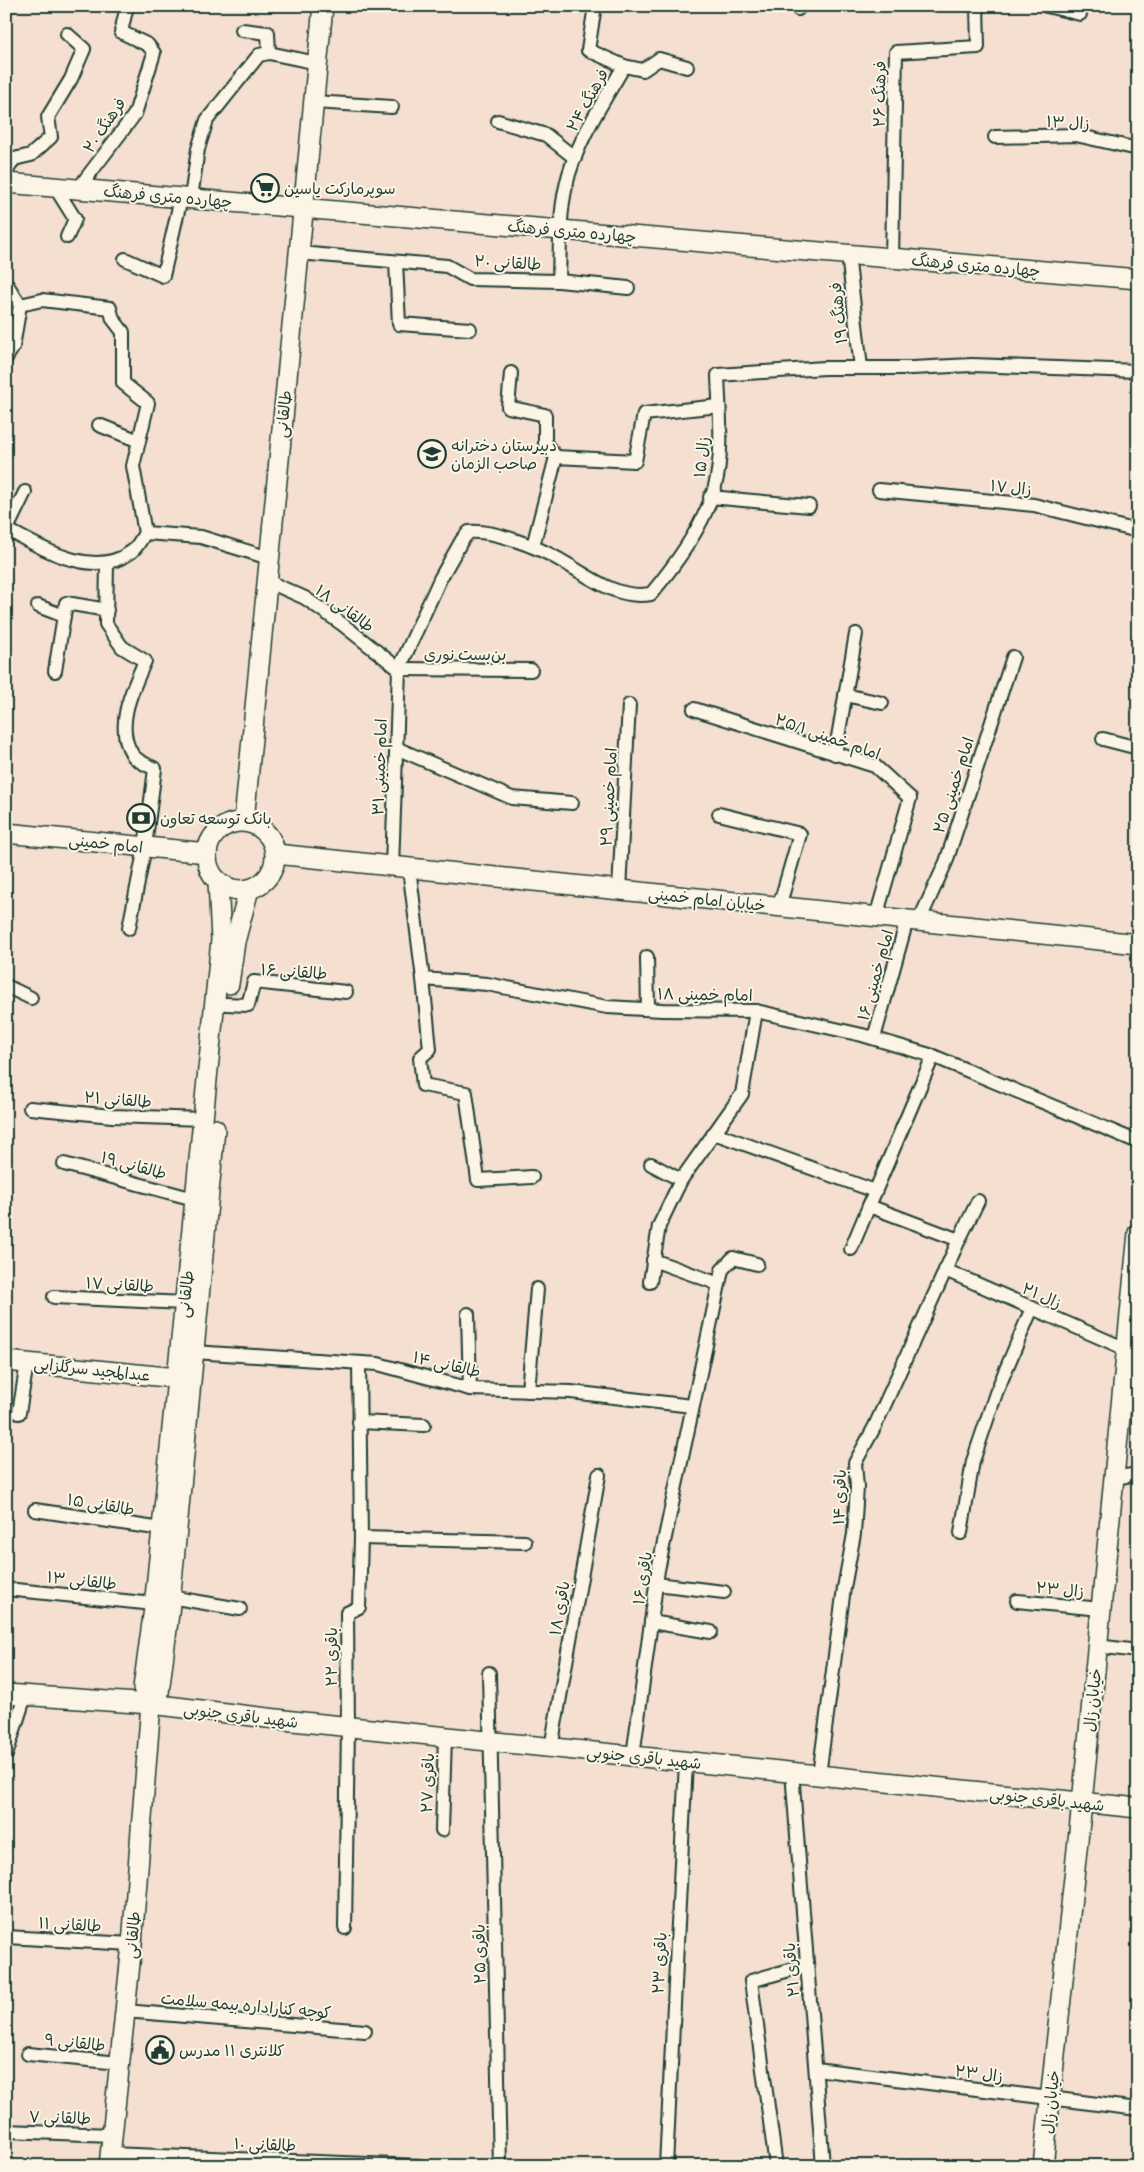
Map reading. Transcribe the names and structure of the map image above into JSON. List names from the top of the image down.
{
  "streets": {
    "main road": [
      "چهارده متری فرهنگ",
      "طالقانی",
      "امام خمینی",
      "خیابان امام خمینی",
      "عبدالمجید سرگلزایی",
      "خیابان زال",
      "شهید باقری جنوبی"
    ],
    "street": [
      "فرهنگ ۲۶",
      "فرهنگ ۲۴",
      "زال ۱۳",
      "فرهنگ ۲۰",
      "طالقانی ۲۰",
      "فرهنگ ۱۹",
      "زال ۱۵",
      "زال ۱۷",
      "طالقانی ۱۸",
      "بن‌بست نوری",
      "امام خمینی ۲۵/۱",
      "امام خمینی ۳۱",
      "امام خمینی ۲۵",
      "امام خمینی ۲۹",
      "طالقانی ۱۶",
      "امام خمینی ۱۶",
      "امام خمینی ۱۸",
      "طالقانی ۲۱",
      "طالقانی ۱۹",
      "طالقانی ۱۷",
      "زال ۲۱",
      "طالقانی ۱۴",
      "باقری ۱۴",
      "طالقانی ۱۵",
      "باقری ۱۶",
      "طالقانی ۱۳",
      "زال ۲۳",
      "باقری ۱۸",
      "باقری ۲۲",
      "باقری ۲۷",
      "طالقانی ۱۱",
      "باقری ۲۵",
      "باقری ۲۳",
      "باقری ۲۱",
      "کوچه کناراداره بیمه سلامت",
      "طالقانی ۹",
      "طالقانی ۷",
      "طالقانی ۱۰"
    ]
  },
  "crossings": [
    ["فرهنگ ۲۶", "چهارده متری فرهنگ"],
    ["فرهنگ ۲۴", "چهارده متری فرهنگ"],
    ["فرهنگ ۲۴", "طالقانی ۲۰"],
    ["فرهنگ ۲۰", "چهارده متری فرهنگ"],
    ["چهارده متری فرهنگ", "فرهنگ ۱۹"],
    ["چهارده متری فرهنگ", "طالقانی"],
    ["طالقانی ۲۰", "طالقانی"],
    ["فرهنگ ۱۹", "زال ۱۵"],
    ["طالقانی", "طالقانی ۱۸"],
    ["طالقانی", "امام خمینی"],
    ["طالقانی", "خیابان امام خمینی"],
    ["طالقانی", "طالقانی ۱۶"],
    ["طالقانی", "طالقانی ۲۱"],
    ["طالقانی", "طالقانی ۱۹"],
    ["طالقانی", "طالقانی ۱۷"],
    ["طالقانی", "طالقانی ۱۴"],
    ["طالقانی", "عبدالمجید سرگلزایی"],
    ["طالقانی", "طالقانی ۱۵"],
    ["طالقانی", "طالقانی ۱۳"],
    ["طالقانی", "شهید باقری جنوبی"],
    ["طالقانی", "طالقانی ۱۱"],
    ["طالقانی", "کوچه کناراداره بیمه سلامت"],
    ["طالقانی", "طالقانی ۹"],
    ["طالقانی", "طالقانی ۷"],
    ["طالقانی", "طالقانی ۱۰"],
    ["زال ۱۵", "طالقانی ۱۸"],
    ["زال ۱۵", "بن‌بست نوری"],
    ["زال ۱۵", "امام خمینی ۳۱"],
    ["طالقانی ۱۸", "بن‌بست نوری"],
    ["طالقانی ۱۸", "امام خمینی ۳۱"],
    ["بن‌بست نوری", "امام خمینی ۳۱"],
    ["امام خمینی ۲۵/۱", "خیابان امام خمینی"],
    ["امام خمینی ۳۱", "خیابان امام خمینی"],
    ["امام خمینی ۲۵", "خیابان امام خمینی"],
    ["امام خمینی ۲۵", "امام خمینی ۱۶"],
    ["امام خمینی ۲۹", "خیابان امام خمینی"],
    ["امام خمینی", "خیابان امام خمینی"],
    ["خیابان امام خمینی", "امام خمینی ۱۶"],
    ["امام خمینی ۱۶", "امام خمینی ۱۸"],
    ["زال ۲۱", "باقری ۱۴"],
    ["زال ۲۱", "خیابان زال"],
    ["طالقانی ۱۴", "باقری ۱۶"],
    ["طالقانی ۱۴", "باقری ۲۲"],
    ["باقری ۱۴", "شهید باقری جنوبی"],
    ["باقری ۱۶", "شهید باقری جنوبی"],
    ["زال ۲۳", "خیابان زال"],
    ["زال ۲۳", "باقری ۲۱"],
    ["باقری ۱۸", "شهید باقری جنوبی"],
    ["باقری ۲۲", "شهید باقری جنوبی"],
    ["خیابان زال", "شهید باقری جنوبی"],
    ["شهید باقری جنوبی", "باقری ۲۷"],
    ["شهید باقری جنوبی", "باقری ۲۵"],
    ["شهید باقری جنوبی", "باقری ۲۳"],
    ["شهید باقری جنوبی", "باقری ۲۱"]
  ],
  "places": {
    "supermarket": ["سوپرمارکت یاسین"],
    "school or university": ["دبیرستان دخترانه صاحب الزمان"],
    "bank": ["بانک توسعه تعاون"],
    "public building": ["کلانتری ۱۱ مدرس"]
  }
}
